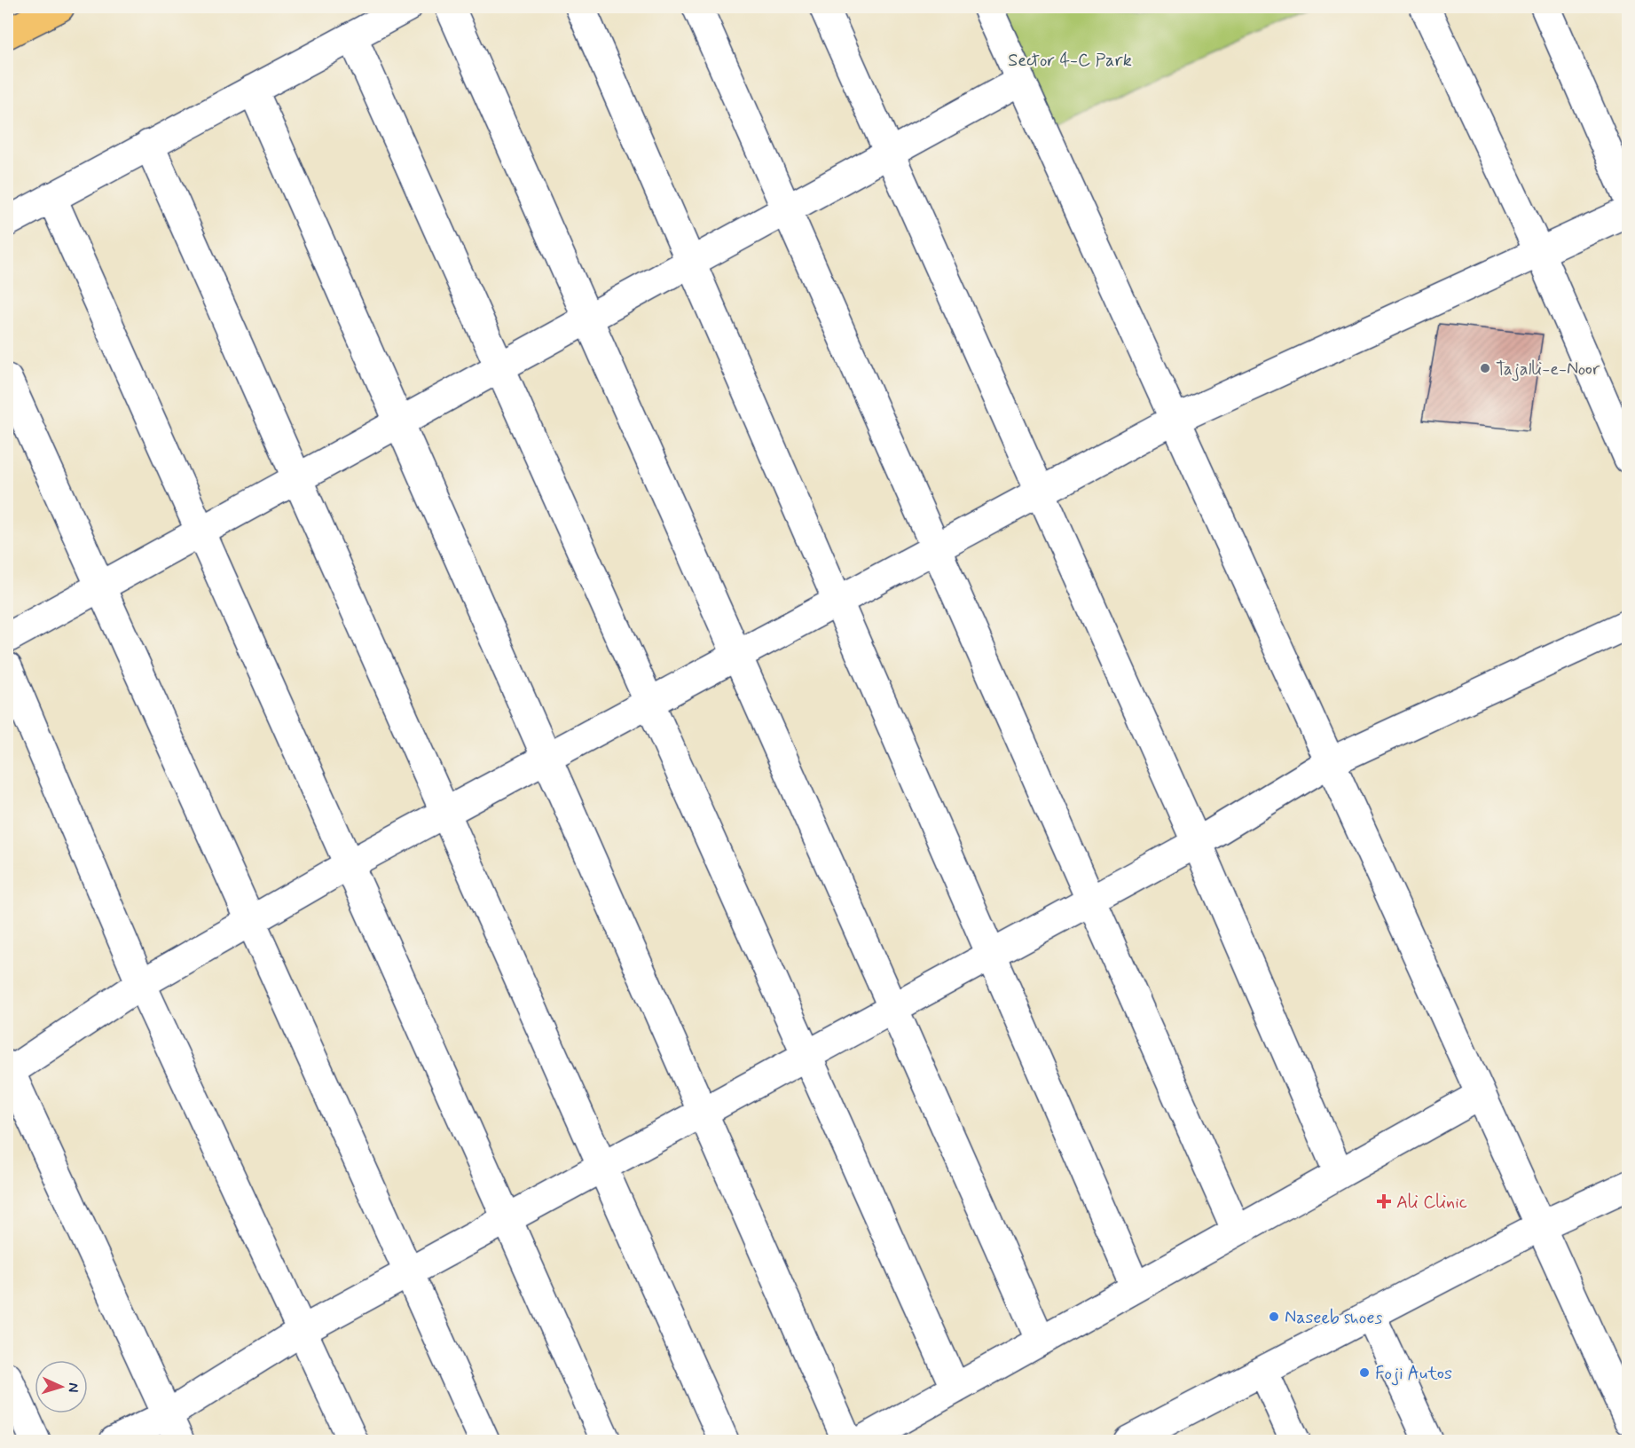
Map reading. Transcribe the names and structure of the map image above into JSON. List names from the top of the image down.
{
  "parks": ["Sector 4-C Park"],
  "places": {
    "other": ["Tajalli-e-Noor", "Naseeb shoes", "Foji Autos"],
    "health": ["Ali Clinic"]
  },
  "north": "right"
}
